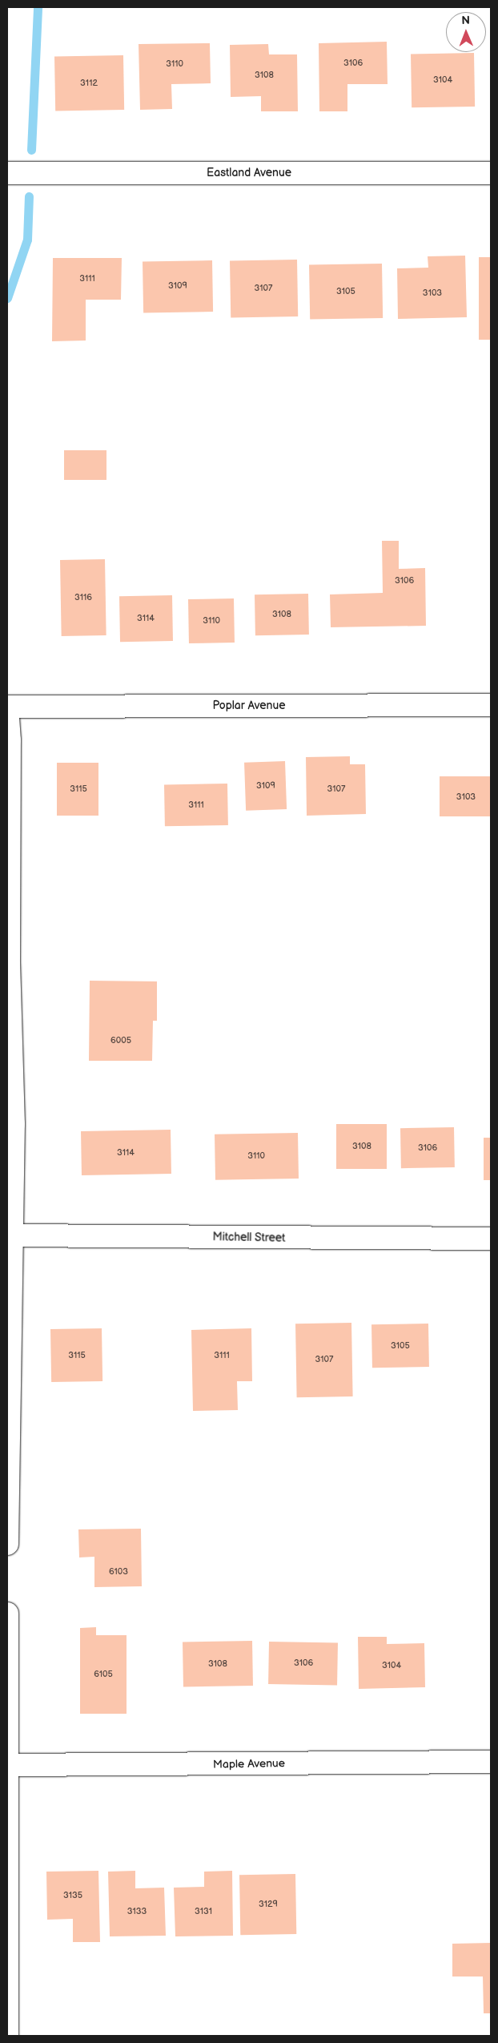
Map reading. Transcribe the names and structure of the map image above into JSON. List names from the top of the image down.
{
  "streets": {
    "street": [
      "Eastland Avenue",
      "Poplar Avenue",
      "Mitchell Street",
      "Maple Avenue"
    ]
  },
  "house_numbers": [
    "3106",
    "3110",
    "3108",
    "3104",
    "3112",
    "3111",
    "3109",
    "3107",
    "3105",
    "3103",
    "3106",
    "3116",
    "3108",
    "3114",
    "3110",
    "3109",
    "3115",
    "3107",
    "3103",
    "3111",
    "6005",
    "3108",
    "3106",
    "3114",
    "3110",
    "3105",
    "3115",
    "3111",
    "3107",
    "6103",
    "3106",
    "3108",
    "3104",
    "6105",
    "3135",
    "3129",
    "3133",
    "3131"
  ],
  "north": "top"
}
